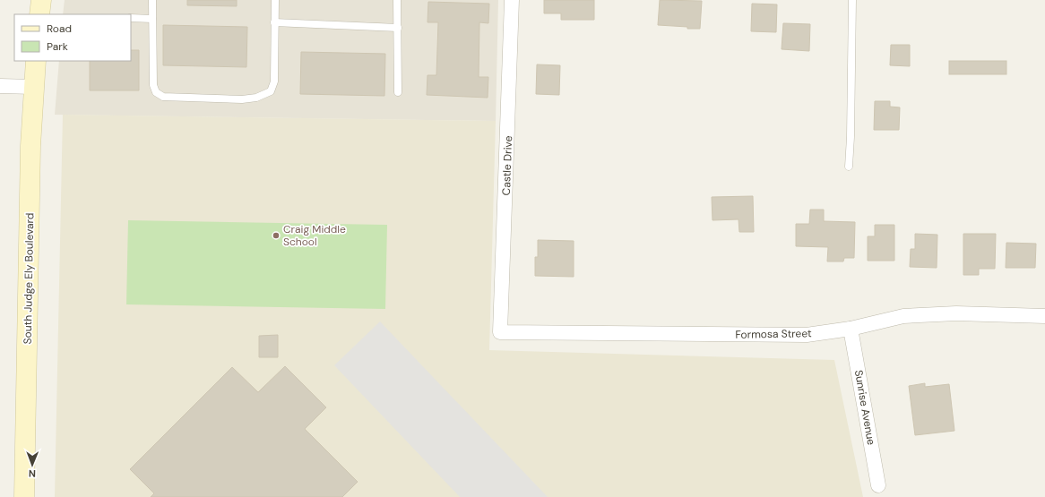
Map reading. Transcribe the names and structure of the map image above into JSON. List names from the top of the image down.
{
  "streets": {
    "main road": ["South Judge Ely Boulevard"],
    "street": ["Castle Drive", "Formosa Street", "Sunrise Avenue"]
  },
  "crossings": [
    ["Castle Drive", "Formosa Street"],
    ["Formosa Street", "Sunrise Avenue"]
  ],
  "places": ["Craig Middle School"],
  "legend": ["Road", "Park"],
  "north": "bottom"
}
